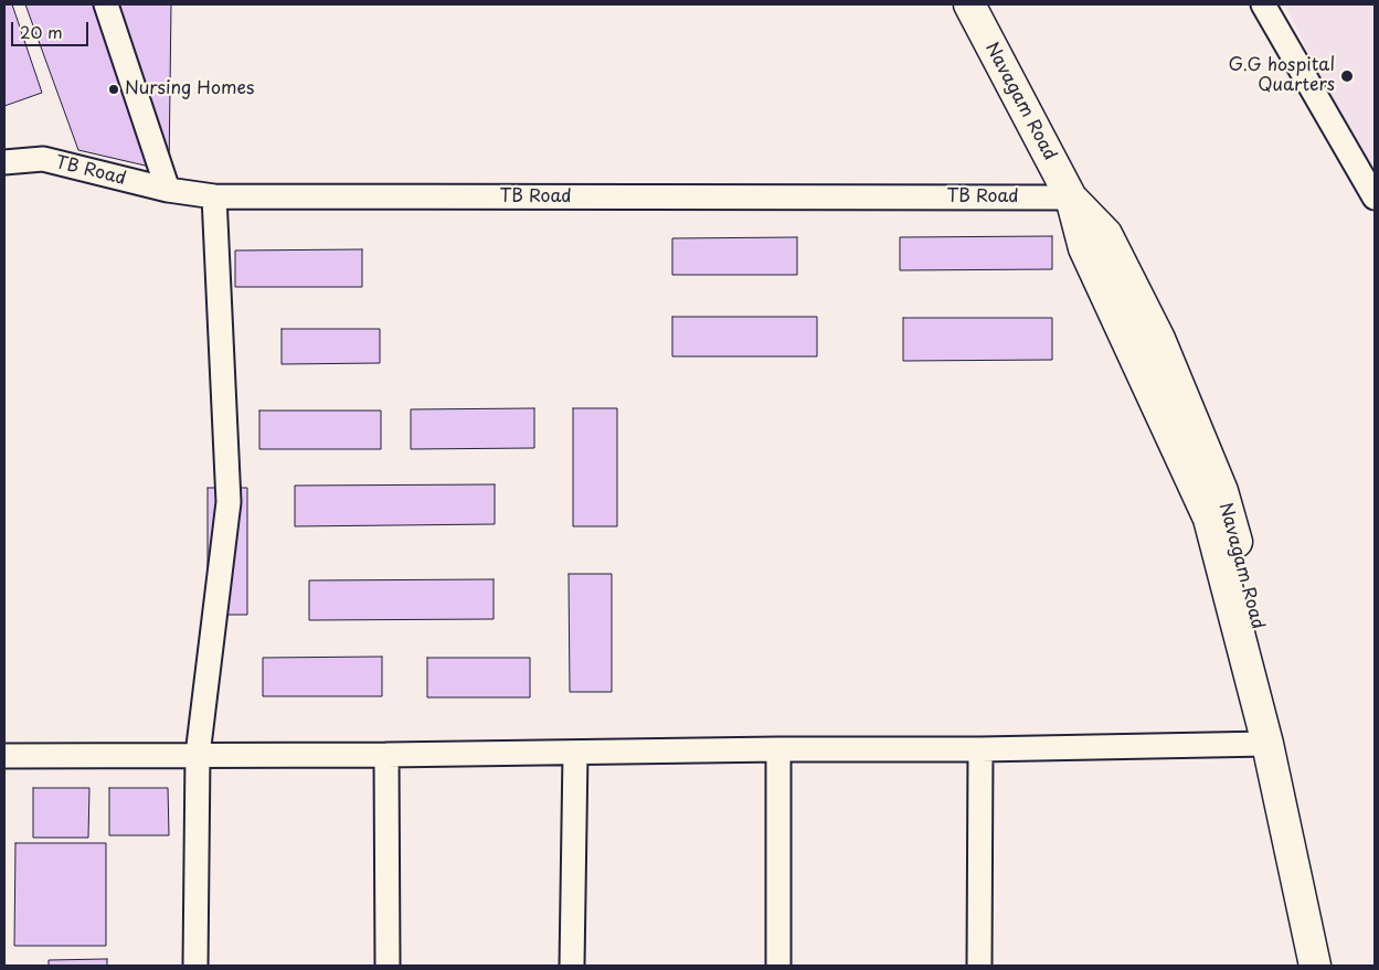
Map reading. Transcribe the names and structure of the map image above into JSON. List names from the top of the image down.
{
  "streets": {
    "street": ["Navagam Road", "TB Road"]
  },
  "crossings": [
    ["Navagam Road", "TB Road"]
  ],
  "places": ["G.G hospital Quarters", "Nursing Homes"],
  "scale_bar": "20 m"
}
